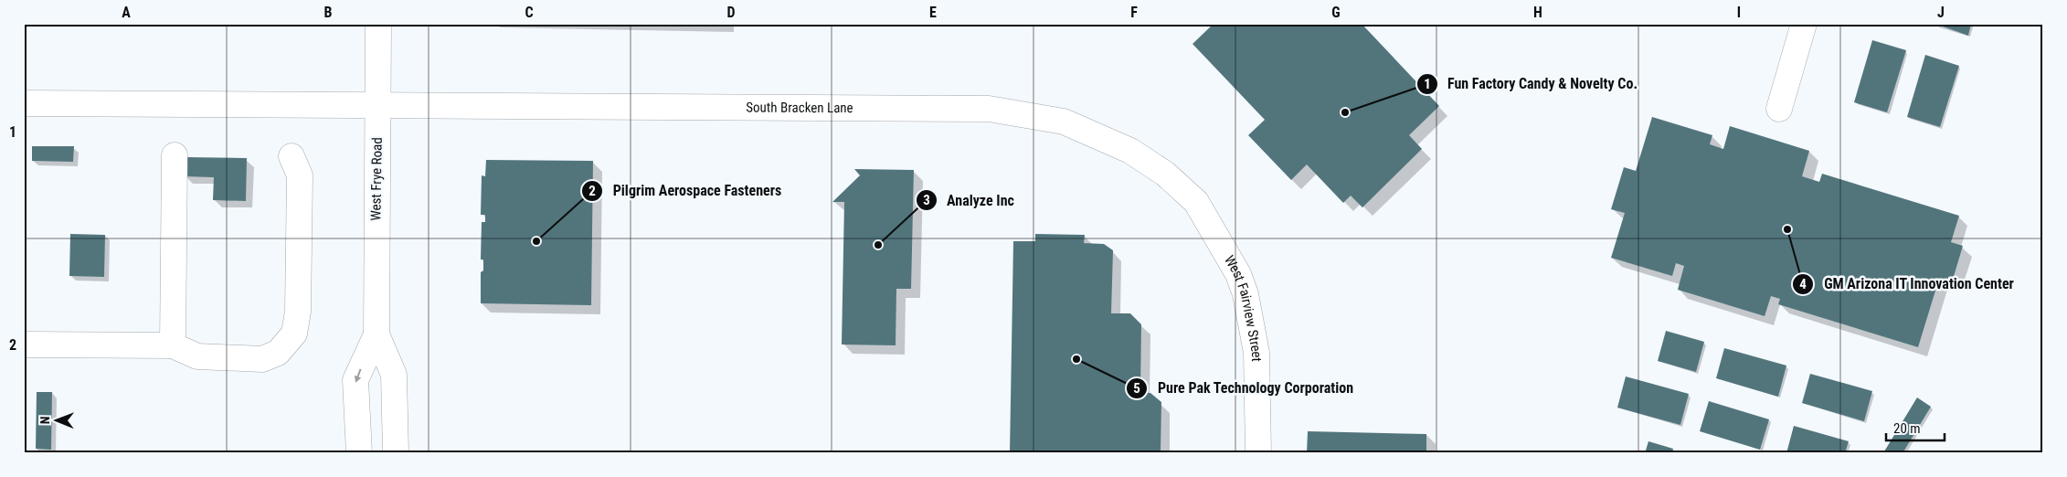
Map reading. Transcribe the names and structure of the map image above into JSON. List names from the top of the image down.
{
  "streets": {
    "street": ["South Bracken Lane", "West Frye Road", "West Fairview Street"]
  },
  "crossings": [
    ["South Bracken Lane", "West Frye Road"],
    ["South Bracken Lane", "West Fairview Street"]
  ],
  "places": [
    "Fun Factory Candy & Novelty Co.",
    "GM Arizona IT Innovation Center",
    "Pilgrim Aerospace Fasteners",
    "Analyze Inc",
    "Pure Pak Technology Corporation"
  ],
  "scale_bar": "20 m",
  "north": "left",
  "grid": {
    "columns": [
      "A",
      "B",
      "C",
      "D",
      "E",
      "F",
      "G",
      "H",
      "I",
      "J"
    ],
    "rows": ["1", "2"]
  }
}
